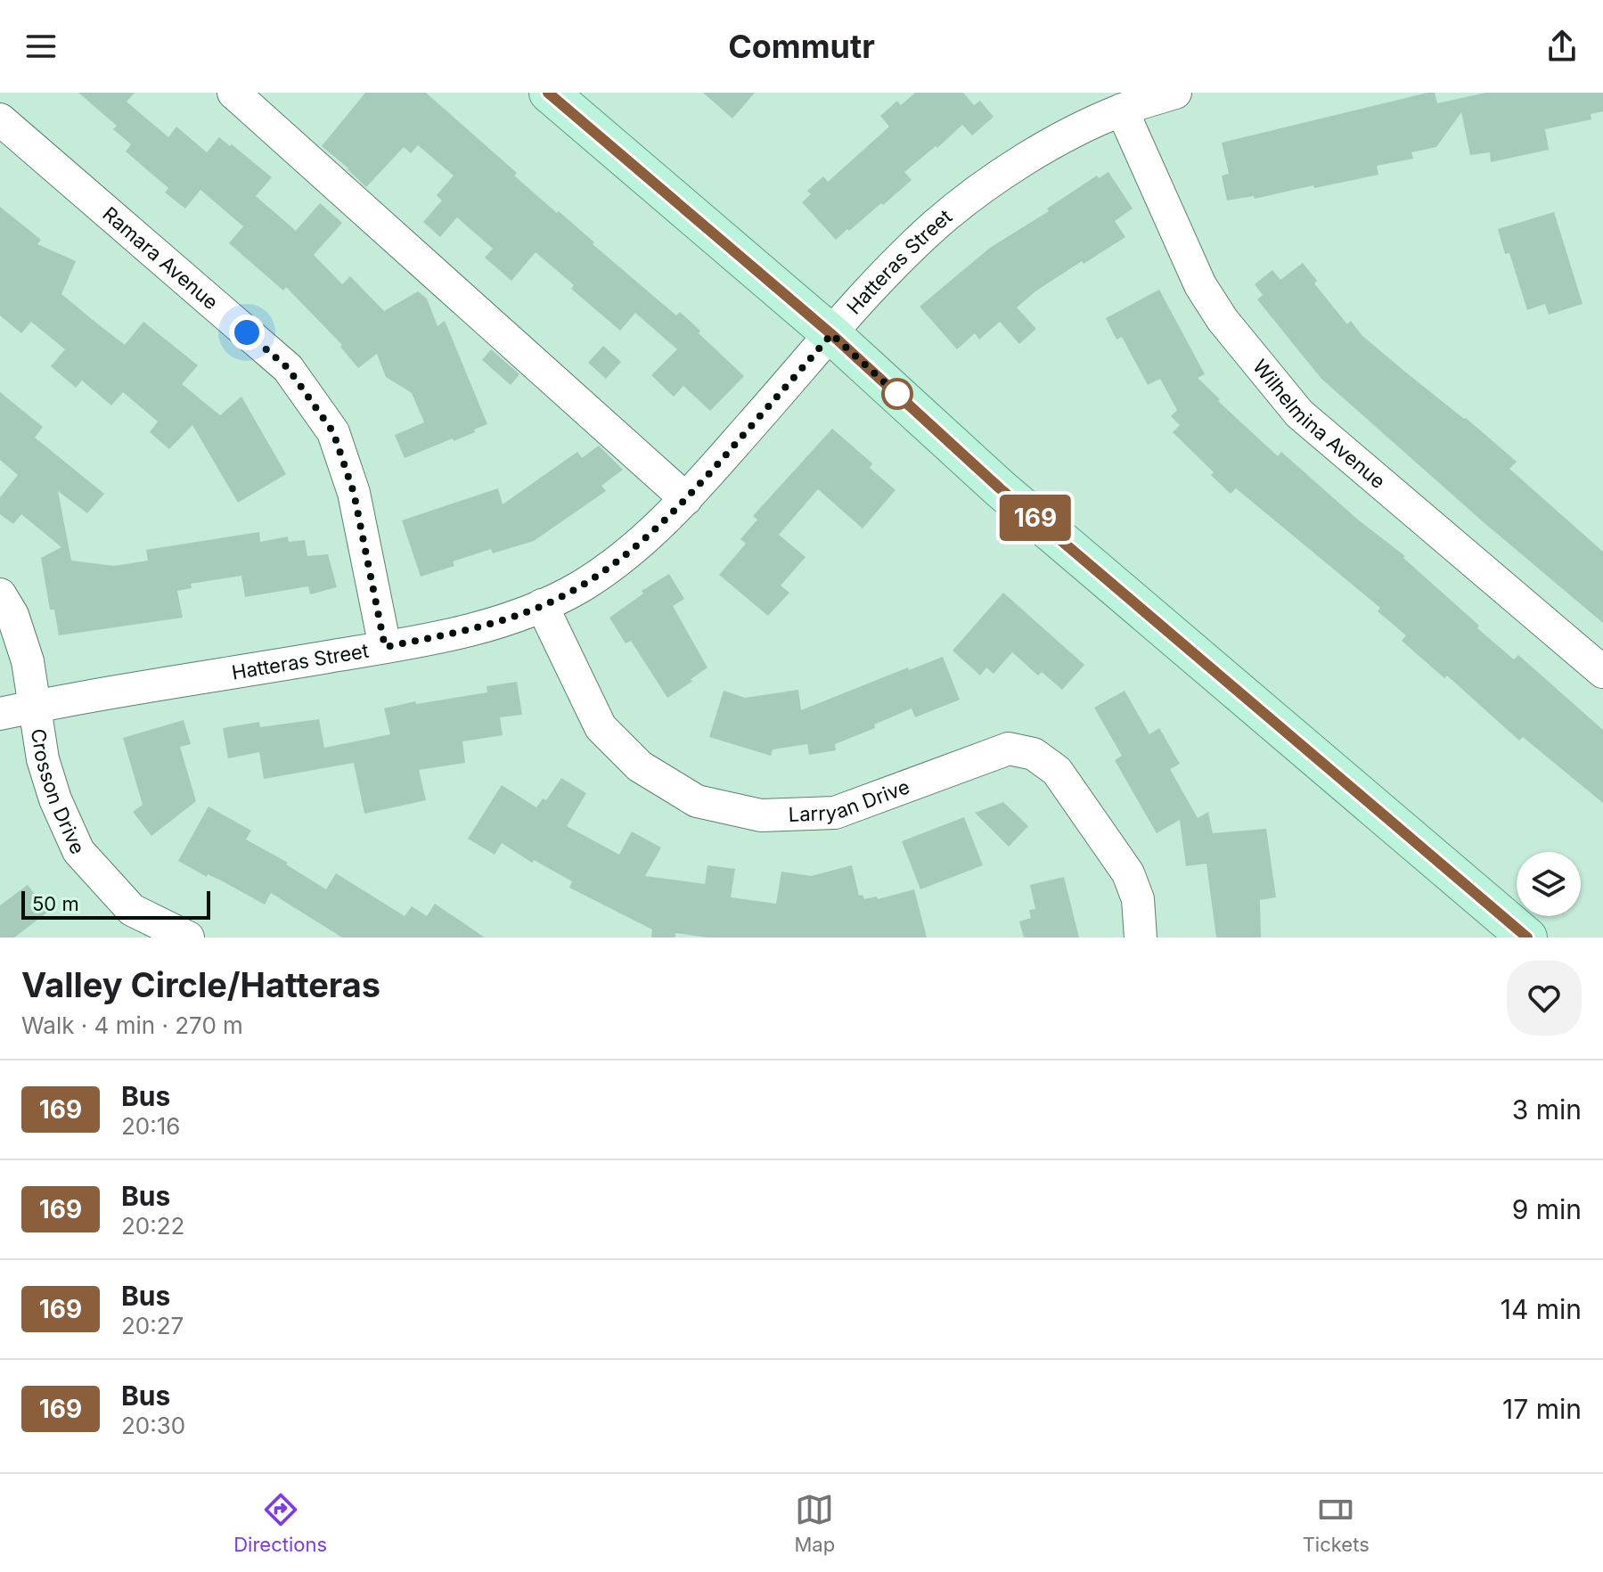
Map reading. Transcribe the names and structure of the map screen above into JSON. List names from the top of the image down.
{
  "streets": {
    "street": [
      "Ramara Avenue",
      "Hatteras Street",
      "Wilhelmina Avenue",
      "Crosson Drive",
      "Larryan Drive"
    ]
  },
  "crossings": [
    ["Ramara Avenue", "Hatteras Street"],
    ["Hatteras Street", "Wilhelmina Avenue"],
    ["Hatteras Street", "Crosson Drive"],
    ["Hatteras Street", "Larryan Drive"]
  ],
  "lines": ["bus line 169"],
  "scale_bar": "50 m",
  "page": {
    "header": "Commutr",
    "on_map": "169",
    "scale": "50 m",
    "heading": ["Valley Circle/Hatteras", "Walk · 4 min · 270 m"],
    "list": [
      {
        "mark": "169",
        "name": "Bus",
        "note": "20:16",
        "value": "3 min"
      },
      {
        "mark": "169",
        "name": "Bus",
        "note": "20:22",
        "value": "9 min"
      },
      {
        "mark": "169",
        "name": "Bus",
        "note": "20:27",
        "value": "14 min"
      },
      {
        "mark": "169",
        "name": "Bus",
        "note": "20:30",
        "value": "17 min"
      }
    ],
    "tabs": ["Directions", "Map", "Tickets"]
  }
}
